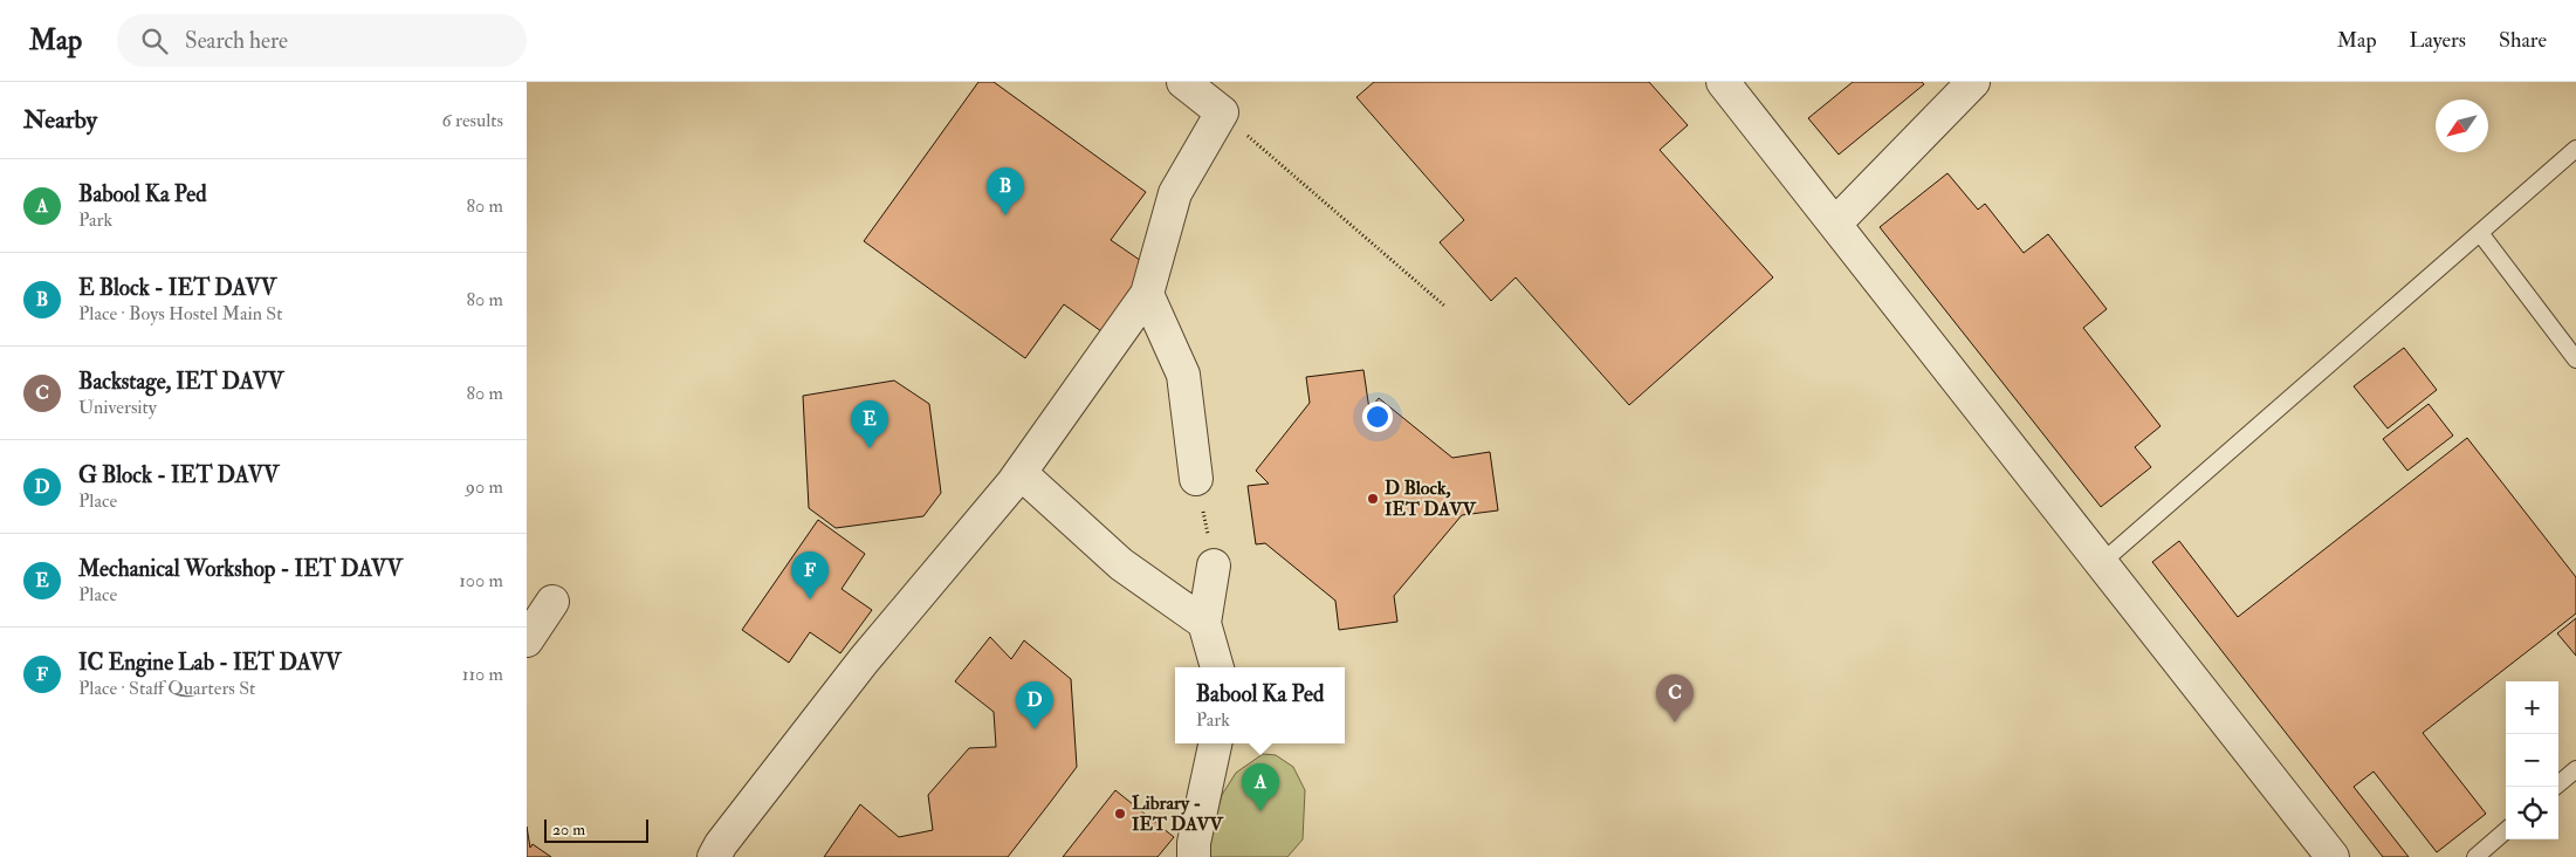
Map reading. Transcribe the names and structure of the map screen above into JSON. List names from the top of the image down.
{
  "places": ["D Block, IET DAVV", "Library - IET DAVV"],
  "scale_bar": "20 m",
  "north": "bottom left",
  "page": {
    "header": "Map",
    "search": "Search here",
    "nav": ["Map", "Layers", "Share"],
    "heading": ["Nearby", "6 results"],
    "list": [
      {
        "mark": "A",
        "name": "Babool Ka Ped",
        "note": "Park",
        "value": "80 m"
      },
      {
        "mark": "B",
        "name": "E Block - IET DAVV",
        "note": "Place · Boys Hostel Main St",
        "value": "80 m"
      },
      {
        "mark": "C",
        "name": "Backstage, IET DAVV",
        "note": "University",
        "value": "80 m"
      },
      {
        "mark": "D",
        "name": "G Block - IET DAVV",
        "note": "Place",
        "value": "90 m"
      },
      {
        "mark": "E",
        "name": "Mechanical Workshop - IET DAVV",
        "note": "Place",
        "value": "100 m"
      },
      {
        "mark": "F",
        "name": "IC Engine Lab - IET DAVV",
        "note": "Place · Staff Quarters St",
        "value": "110 m"
      }
    ],
    "pins": [
      "B",
      "E",
      "F",
      "C",
      "D",
      "A"
    ],
    "popup": ["Babool Ka Ped", "Park"],
    "map_buttons": ["+", "−"],
    "scale": "20 m"
  }
}
